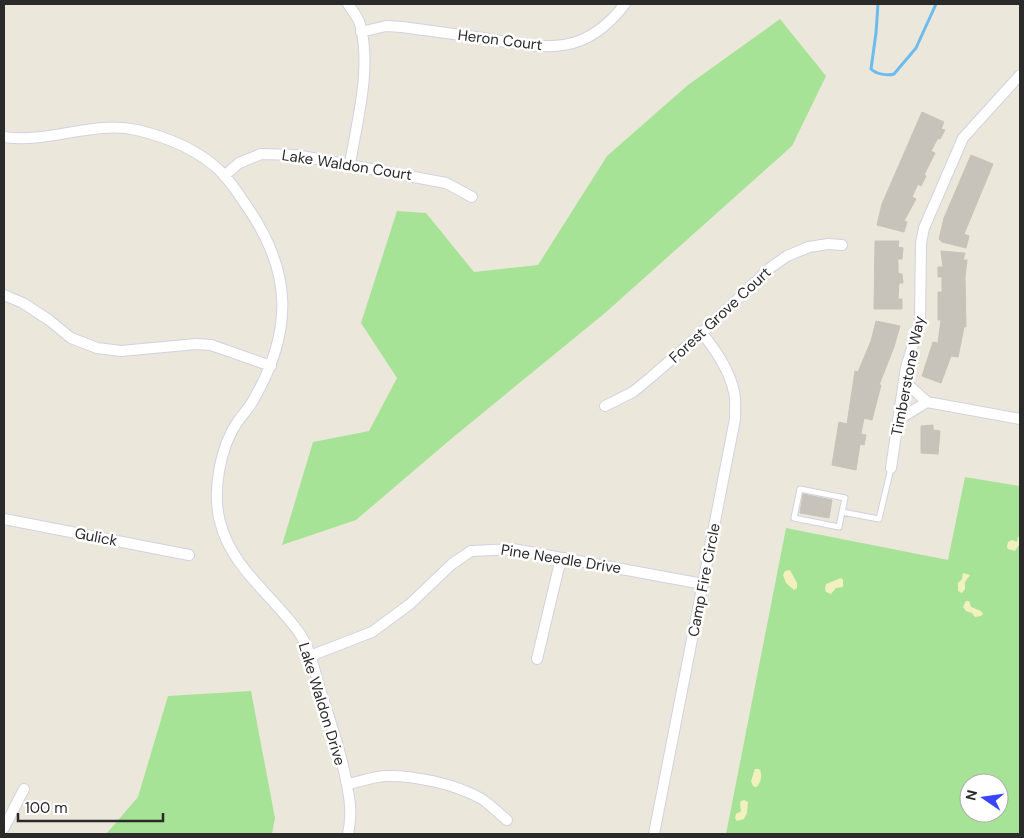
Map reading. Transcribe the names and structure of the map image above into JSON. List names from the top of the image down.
{
  "streets": {
    "street": [
      "Heron Court",
      "Lake Waldon Court",
      "Forest Grove Court",
      "Timberstone Way",
      "Gulick",
      "Pine Needle Drive",
      "Camp Fire Circle",
      "Lake Waldon Drive"
    ]
  },
  "crossings": [
    ["Lake Waldon Court", "Lake Waldon Drive"],
    ["Forest Grove Court", "Camp Fire Circle"],
    ["Pine Needle Drive", "Camp Fire Circle"],
    ["Pine Needle Drive", "Lake Waldon Drive"]
  ],
  "scale_bar": "100 m",
  "north": "left"
}
